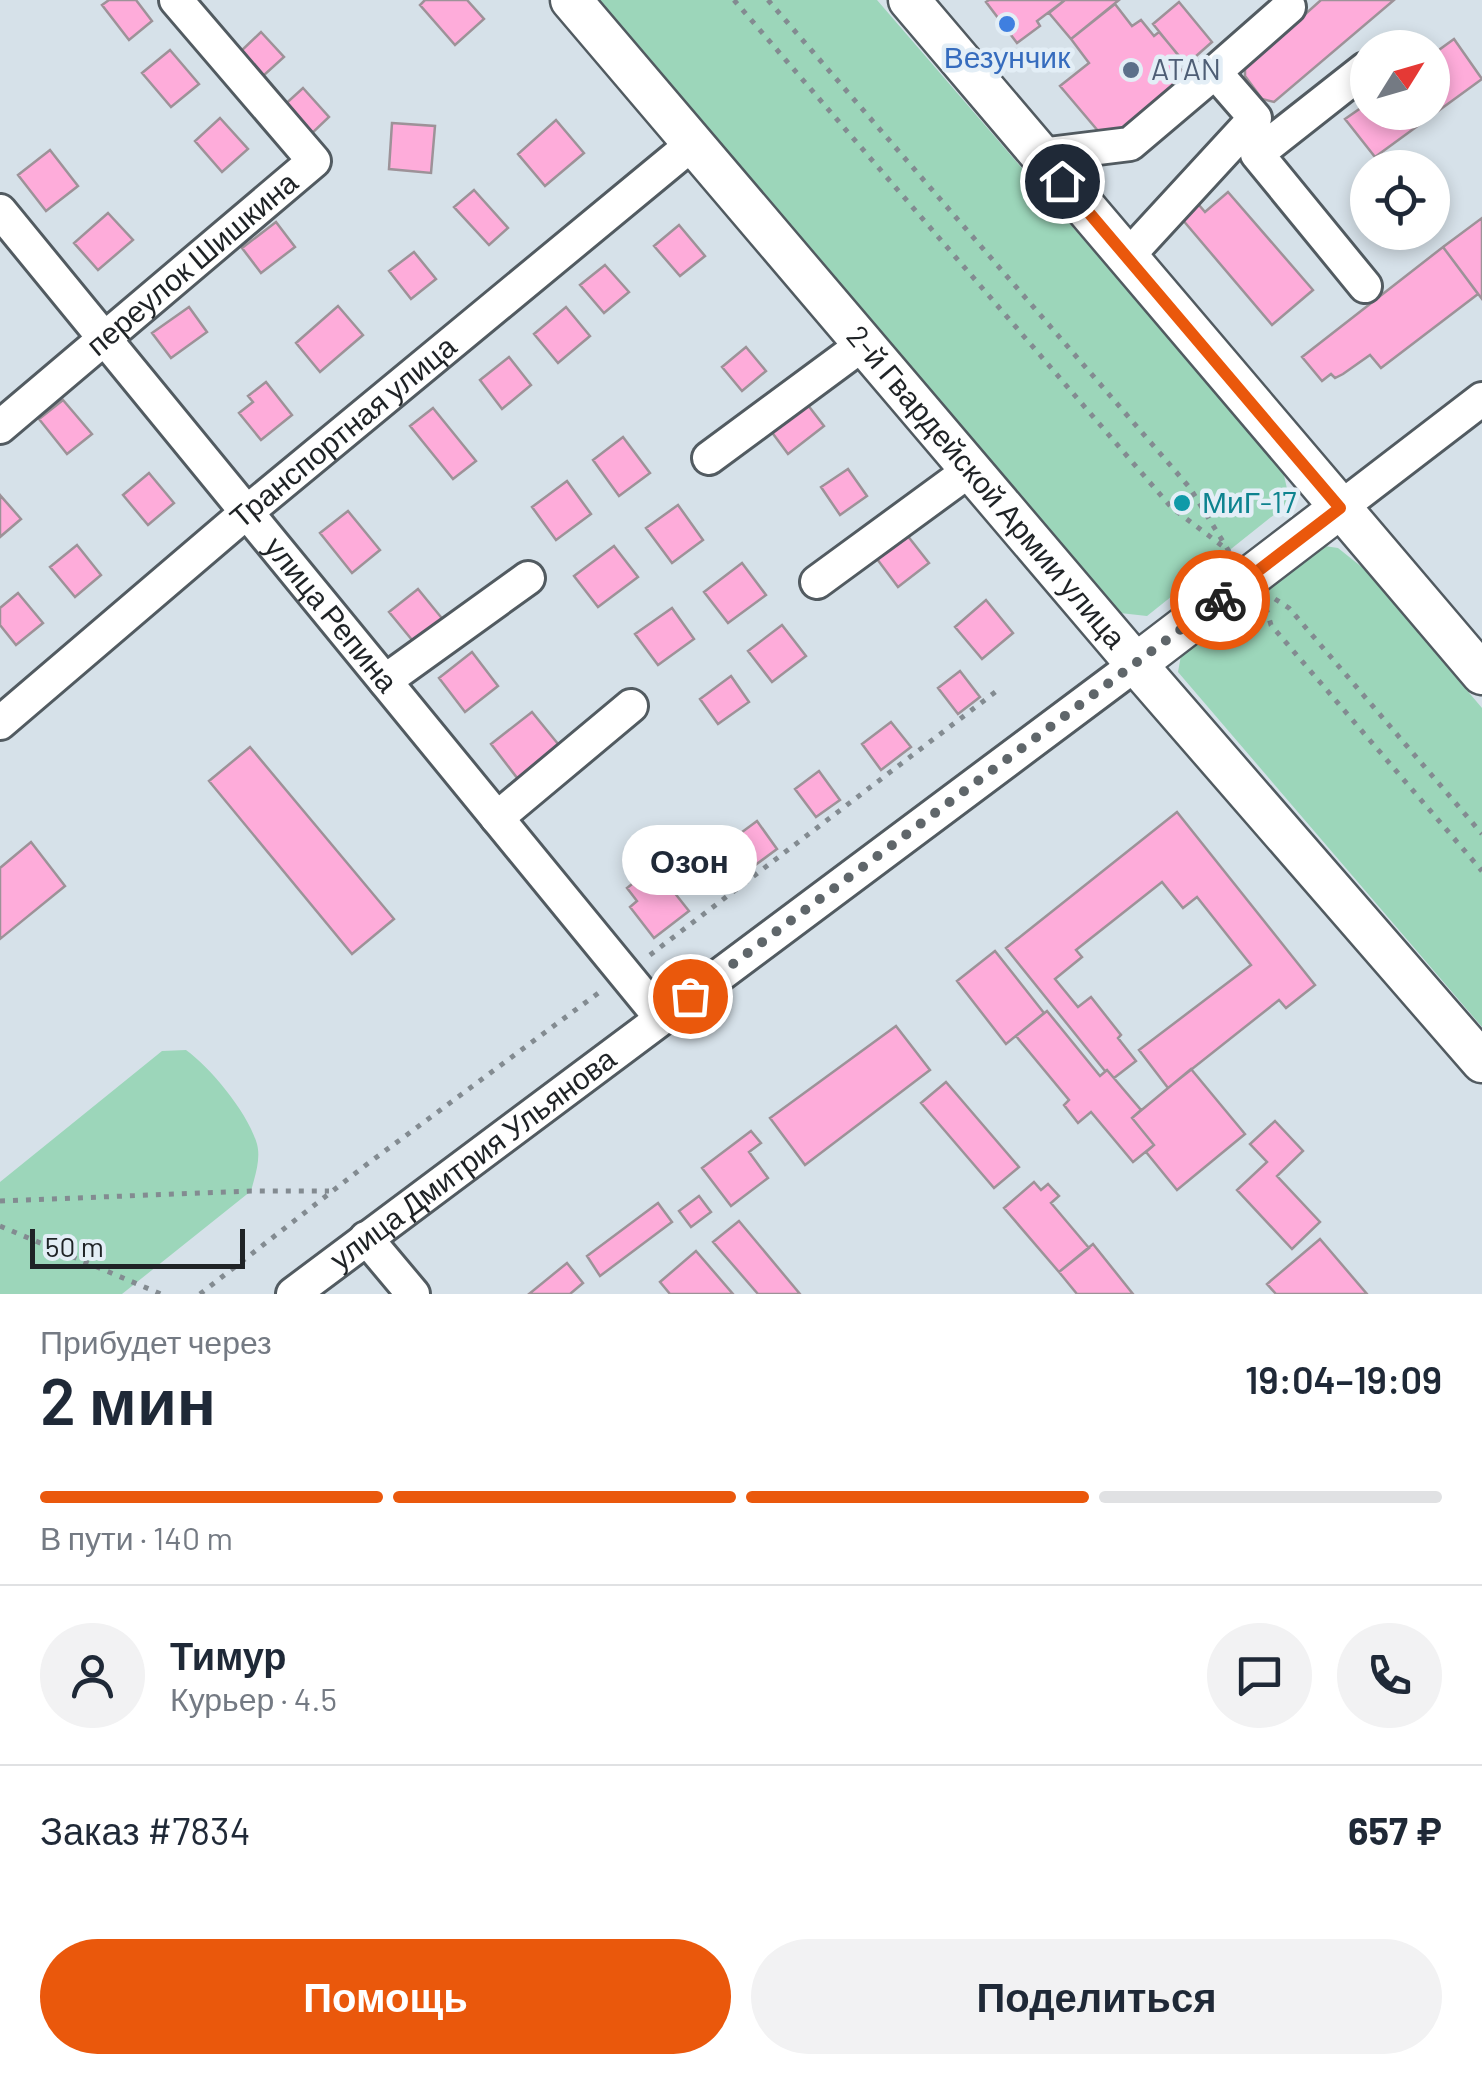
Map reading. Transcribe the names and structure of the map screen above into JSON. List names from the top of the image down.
{
  "streets": {
    "main road": ["2-й Гвардейской Армии улица"],
    "street": [
      "переулок Шишкина",
      "Транспортная улица",
      "улица Репина",
      "улица Дмитрия Ульянова"
    ]
  },
  "crossings": [
    ["переулок Шишкина", "улица Репина"],
    ["Транспортная улица", "2-й Гвардейской Армии улица"],
    ["Транспортная улица", "улица Репина"],
    ["2-й Гвардейской Армии улица", "улица Дмитрия Ульянова"],
    ["улица Репина", "улица Дмитрия Ульянова"]
  ],
  "places": [
    "Везунчик",
    "ATAN",
    "МиГ-17",
    "Озон"
  ],
  "scale_bar": "50 m",
  "north": "top right",
  "page": {
    "bubble": "Озон",
    "scale": "50 m",
    "heading": ["2 мин", "Прибудет через", "19:04–19:09"],
    "panel": [
      "Тимур",
      "Курьер · 4.5",
      "Заказ #7834",
      "657 ₽"
    ],
    "bar": "В пути · 140 m",
    "buttons": ["Помощь", "Поделиться"]
  }
}
